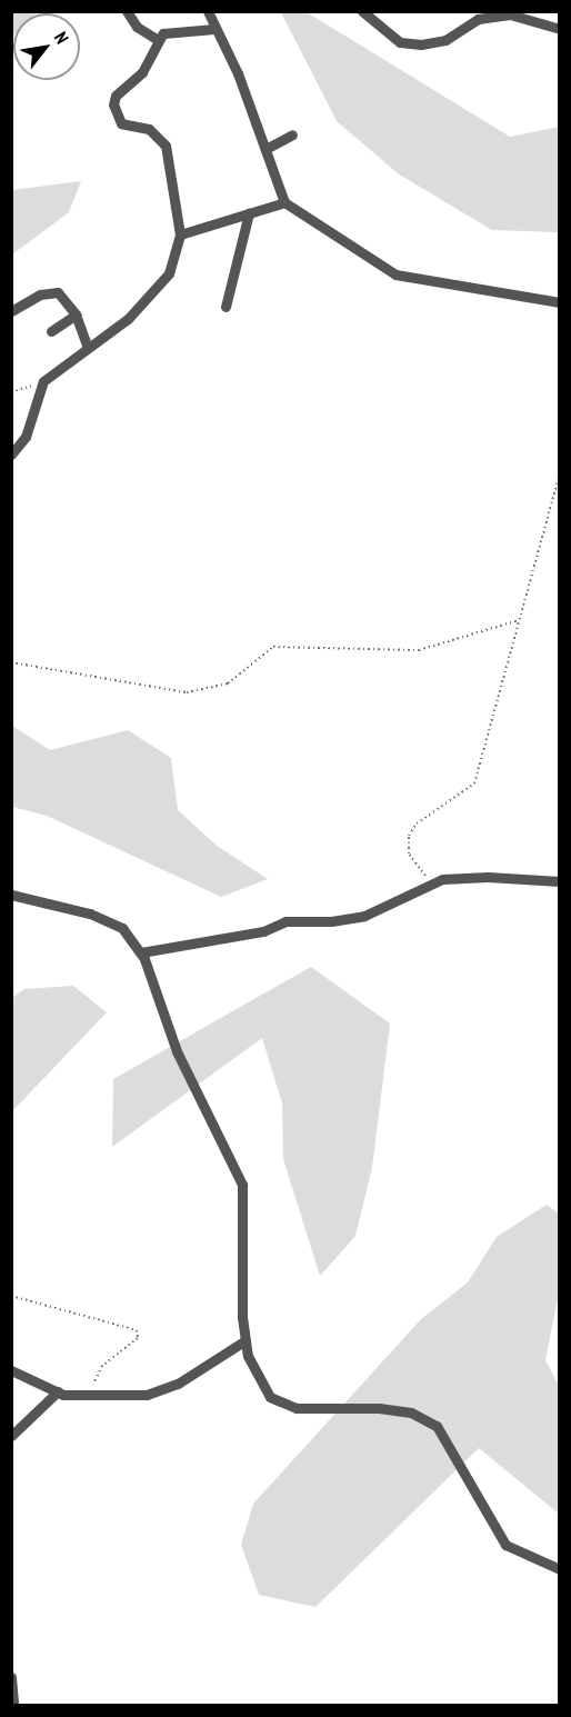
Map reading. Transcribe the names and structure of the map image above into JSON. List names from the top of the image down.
{
  "north": "top right"
}
